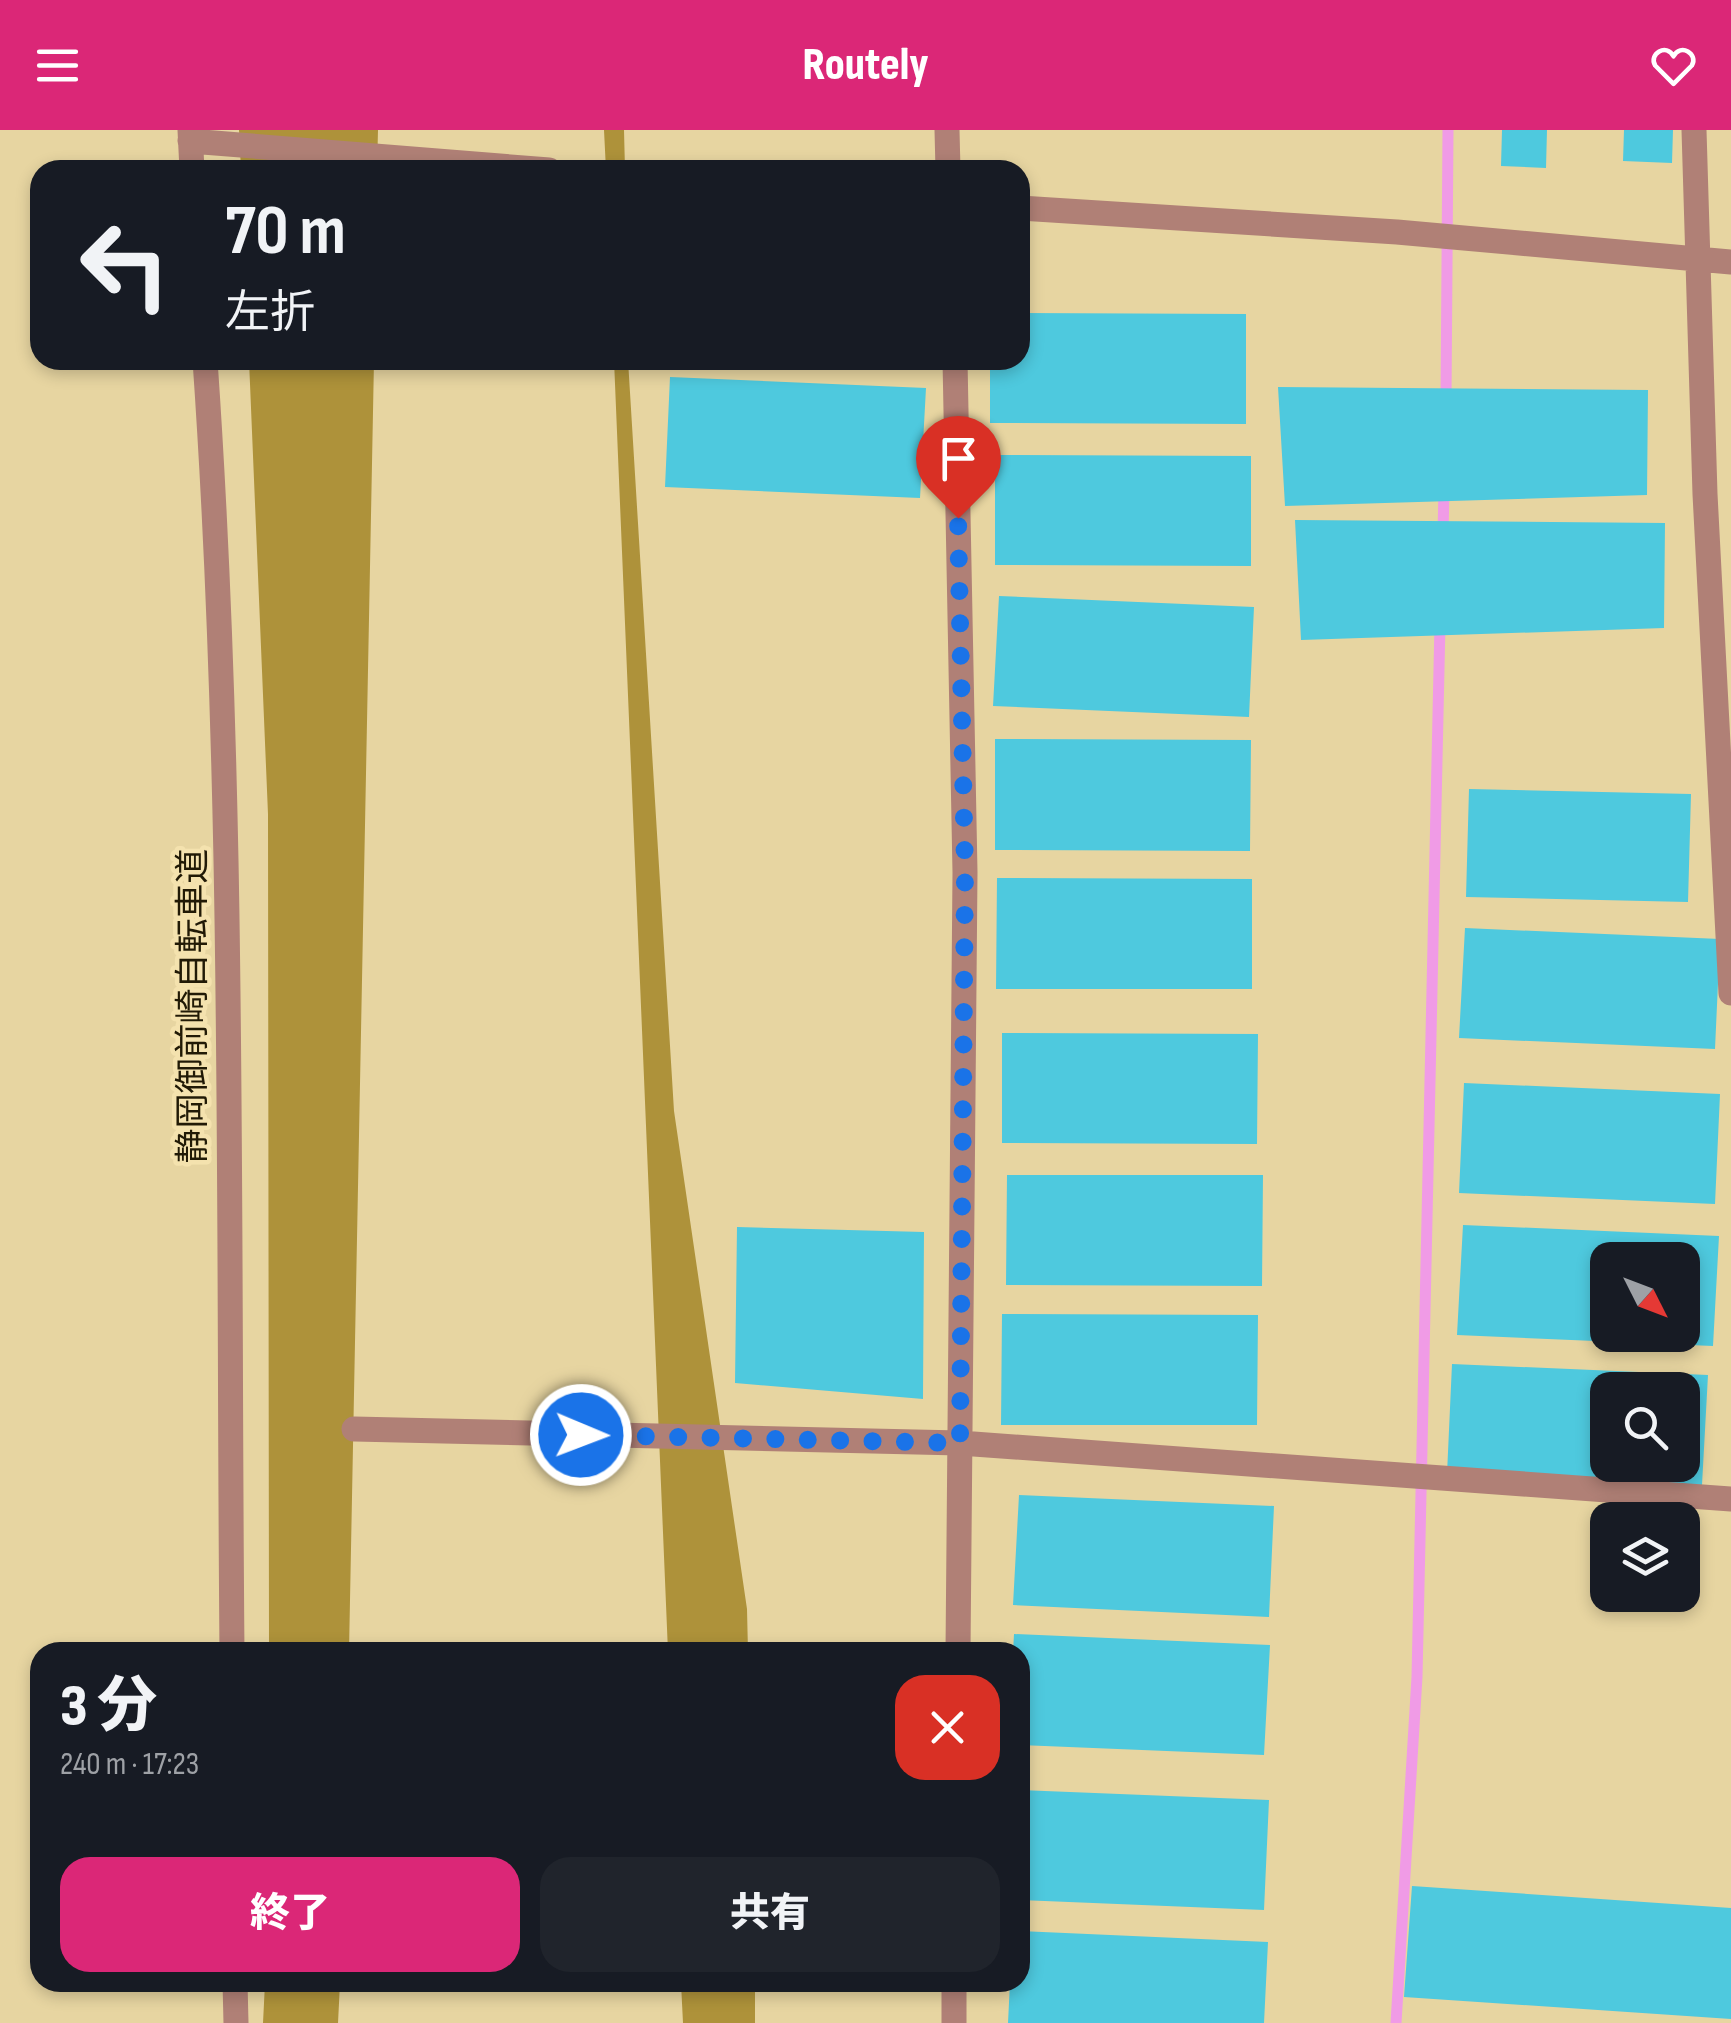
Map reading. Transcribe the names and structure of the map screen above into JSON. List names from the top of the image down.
{
  "streets": {
    "street": ["静岡御前崎自転車道"]
  },
  "north": "bottom right",
  "page": {
    "header": "Routely",
    "turn": ["70 m", "左折"],
    "heading": ["3 分", "240 m · 17:23"],
    "buttons": ["終了", "共有"]
  }
}
